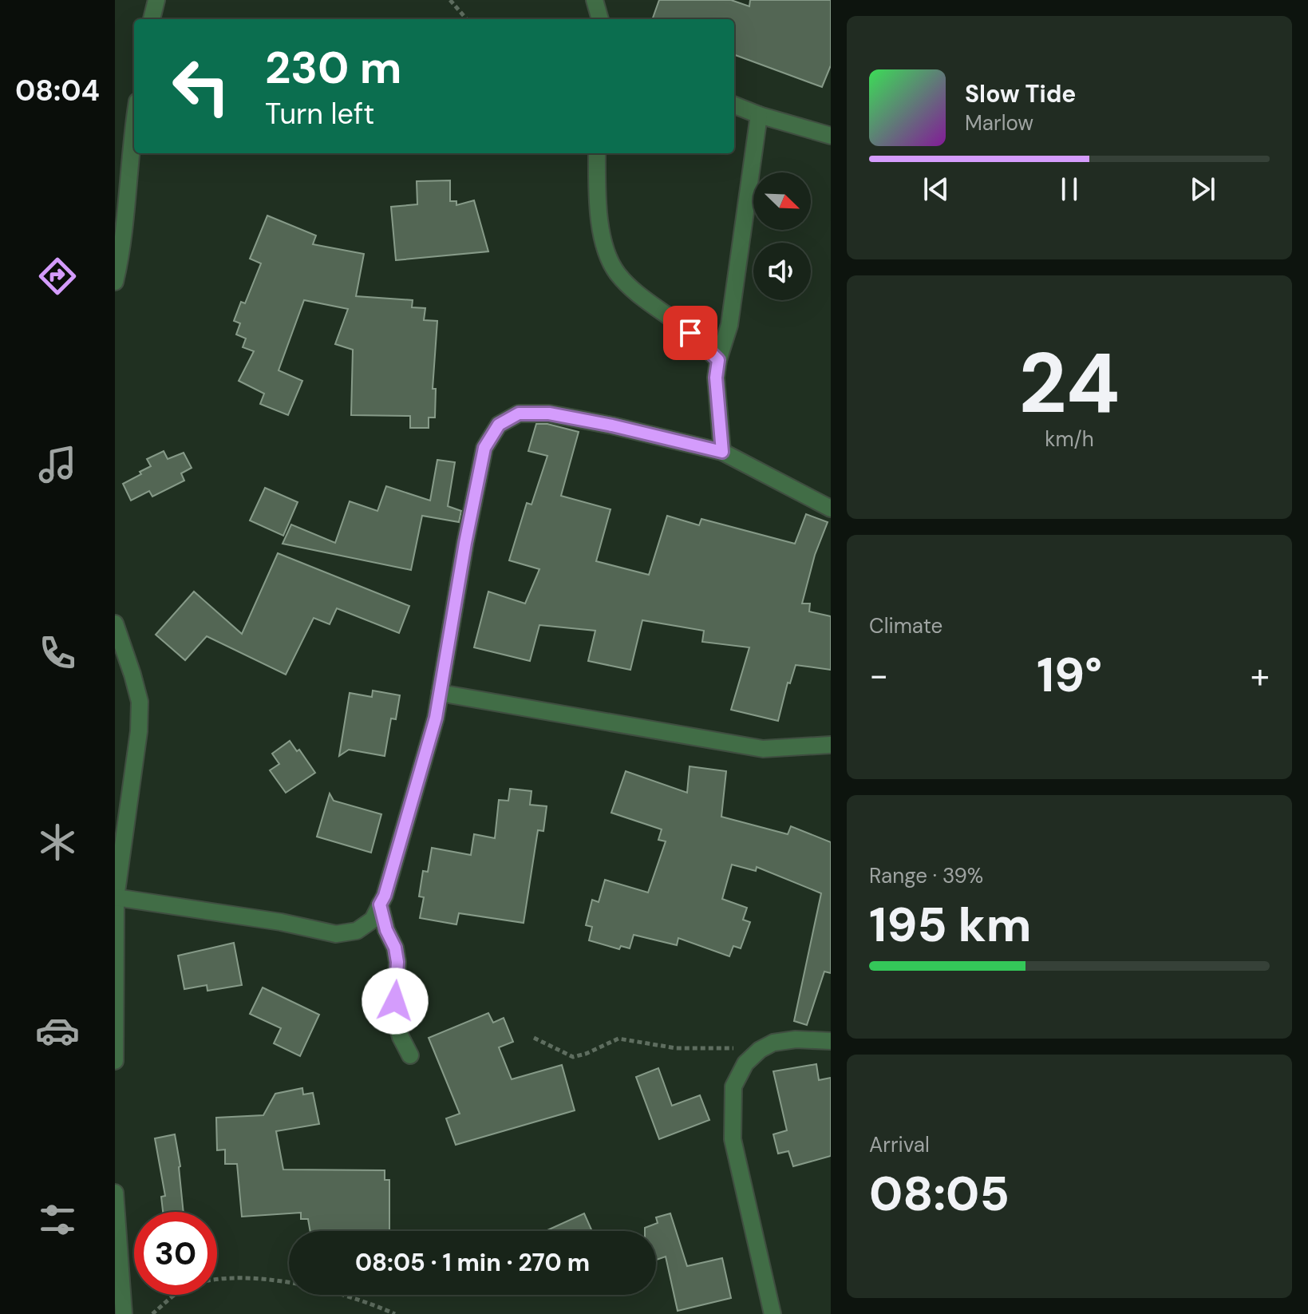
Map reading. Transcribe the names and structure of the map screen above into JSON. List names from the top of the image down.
{
  "north": "bottom right",
  "page": {
    "tabs": "08:04",
    "turn": ["230 m", "Turn left"],
    "song": ["Slow Tide", "Marlow"],
    "tile": [
      ["24", "km/h"],
      "Climate",
      ["Range · 39%", "195 km"],
      ["Arrival", "08:05"]
    ],
    "heat": ["−", "19°", "+"],
    "limit": "30",
    "trip": "08:05 · 1 min · 270 m"
  }
}
